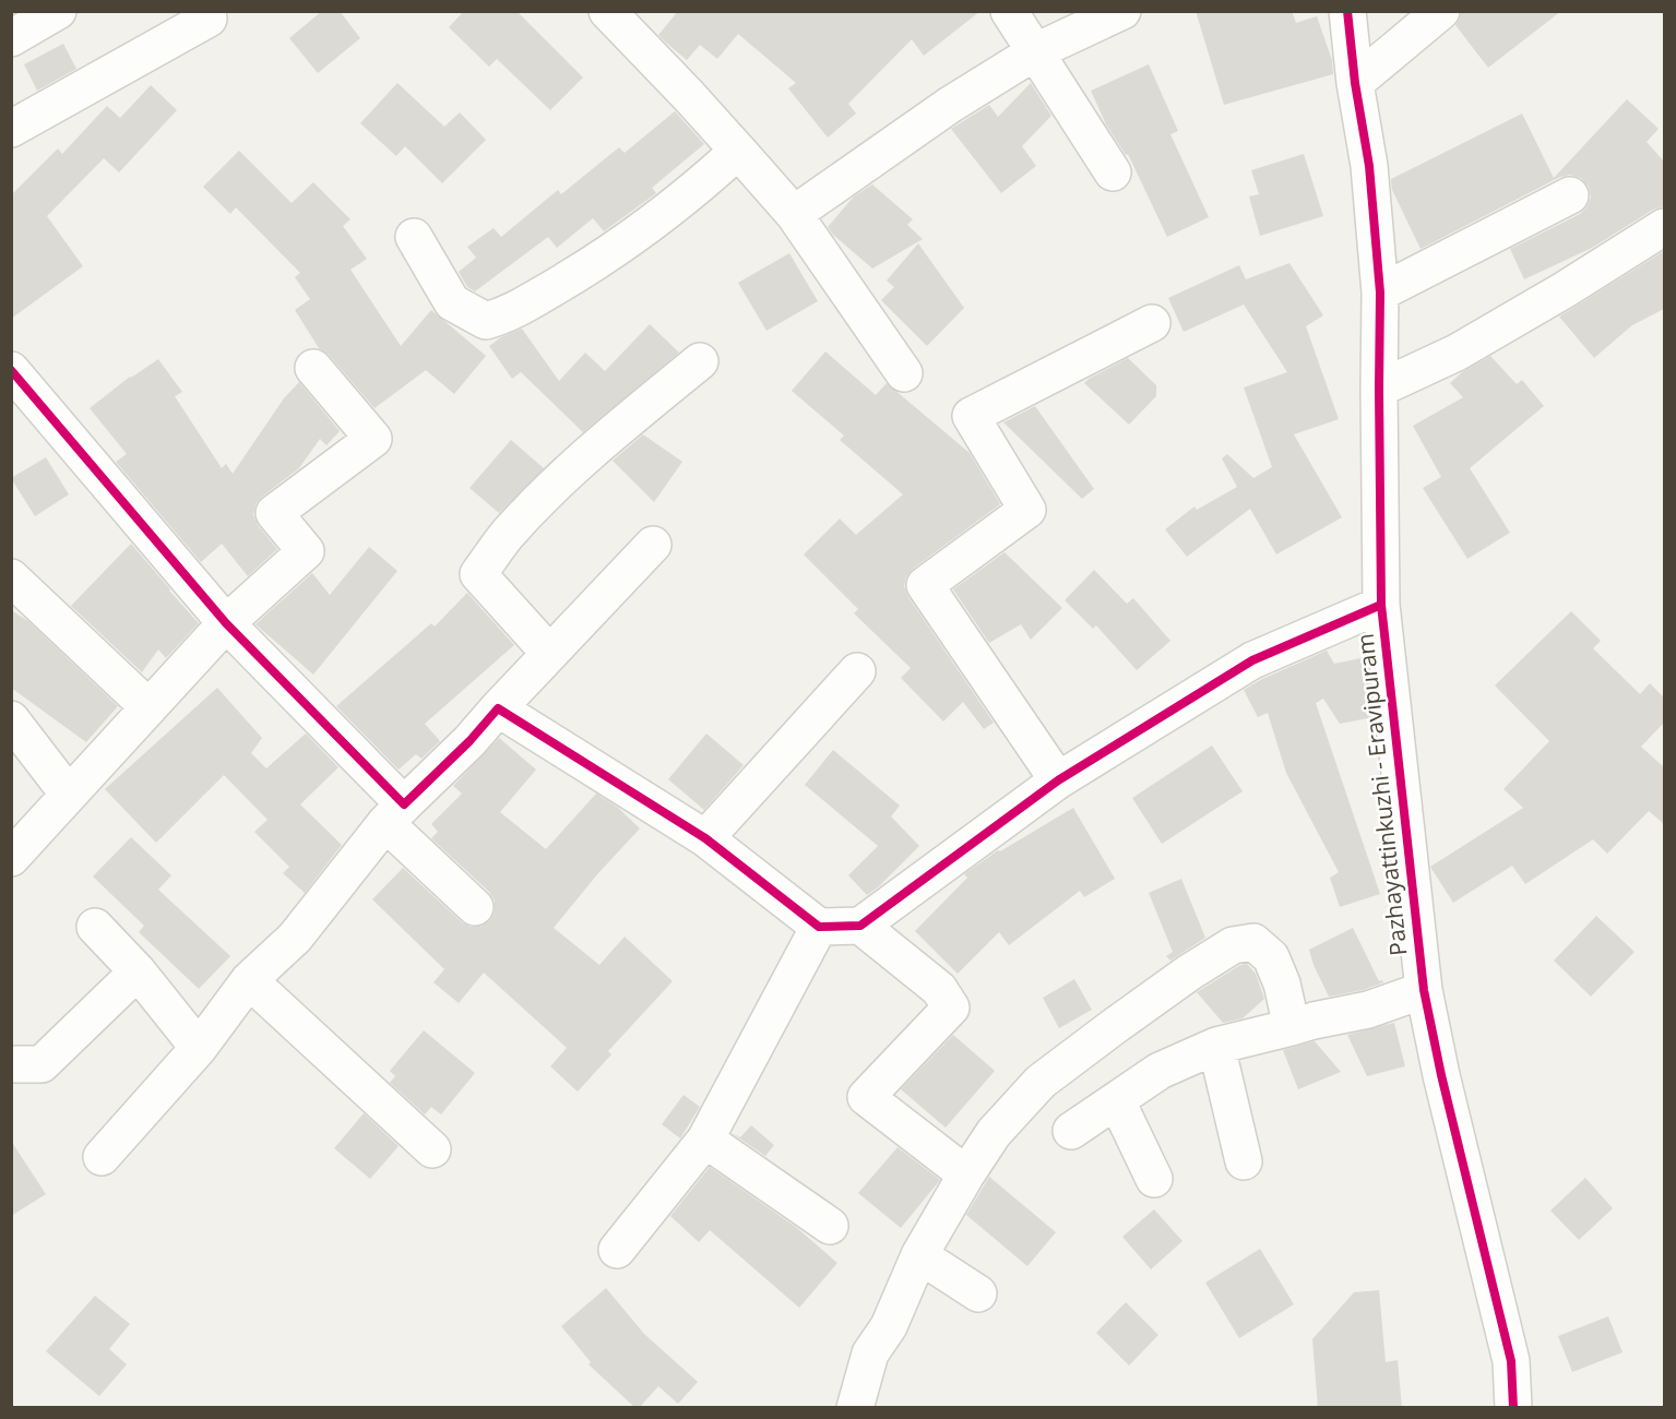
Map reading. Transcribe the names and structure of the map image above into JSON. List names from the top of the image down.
{
  "streets": {
    "street": ["Pazhayattinkuzhi - Eravipuram"]
  }
}
